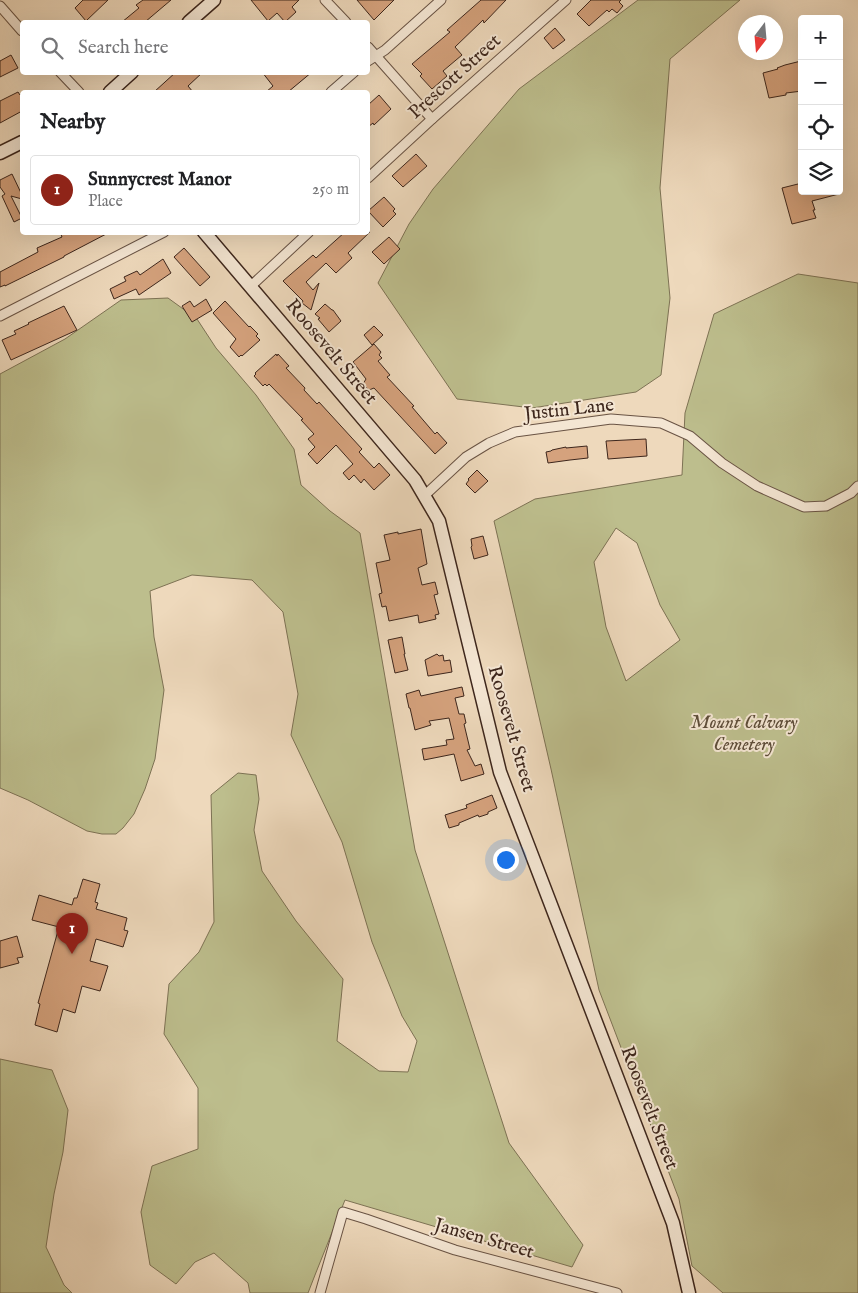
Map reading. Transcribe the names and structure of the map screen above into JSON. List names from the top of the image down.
{
  "streets": {
    "street": [
      "Prescott Street",
      "Roosevelt Street",
      "Justin Lane",
      "Jansen Street"
    ]
  },
  "crossings": [
    ["Roosevelt Street", "Justin Lane"]
  ],
  "parks": ["Mount Calvary Cemetery"],
  "north": "bottom",
  "page": {
    "map_buttons": ["+", "−"],
    "search": "Search here",
    "heading": "Nearby",
    "list": [
      {
        "mark": "1",
        "name": "Sunnycrest Manor",
        "note": "Place",
        "value": "250 m"
      }
    ],
    "pins": "1"
  }
}
